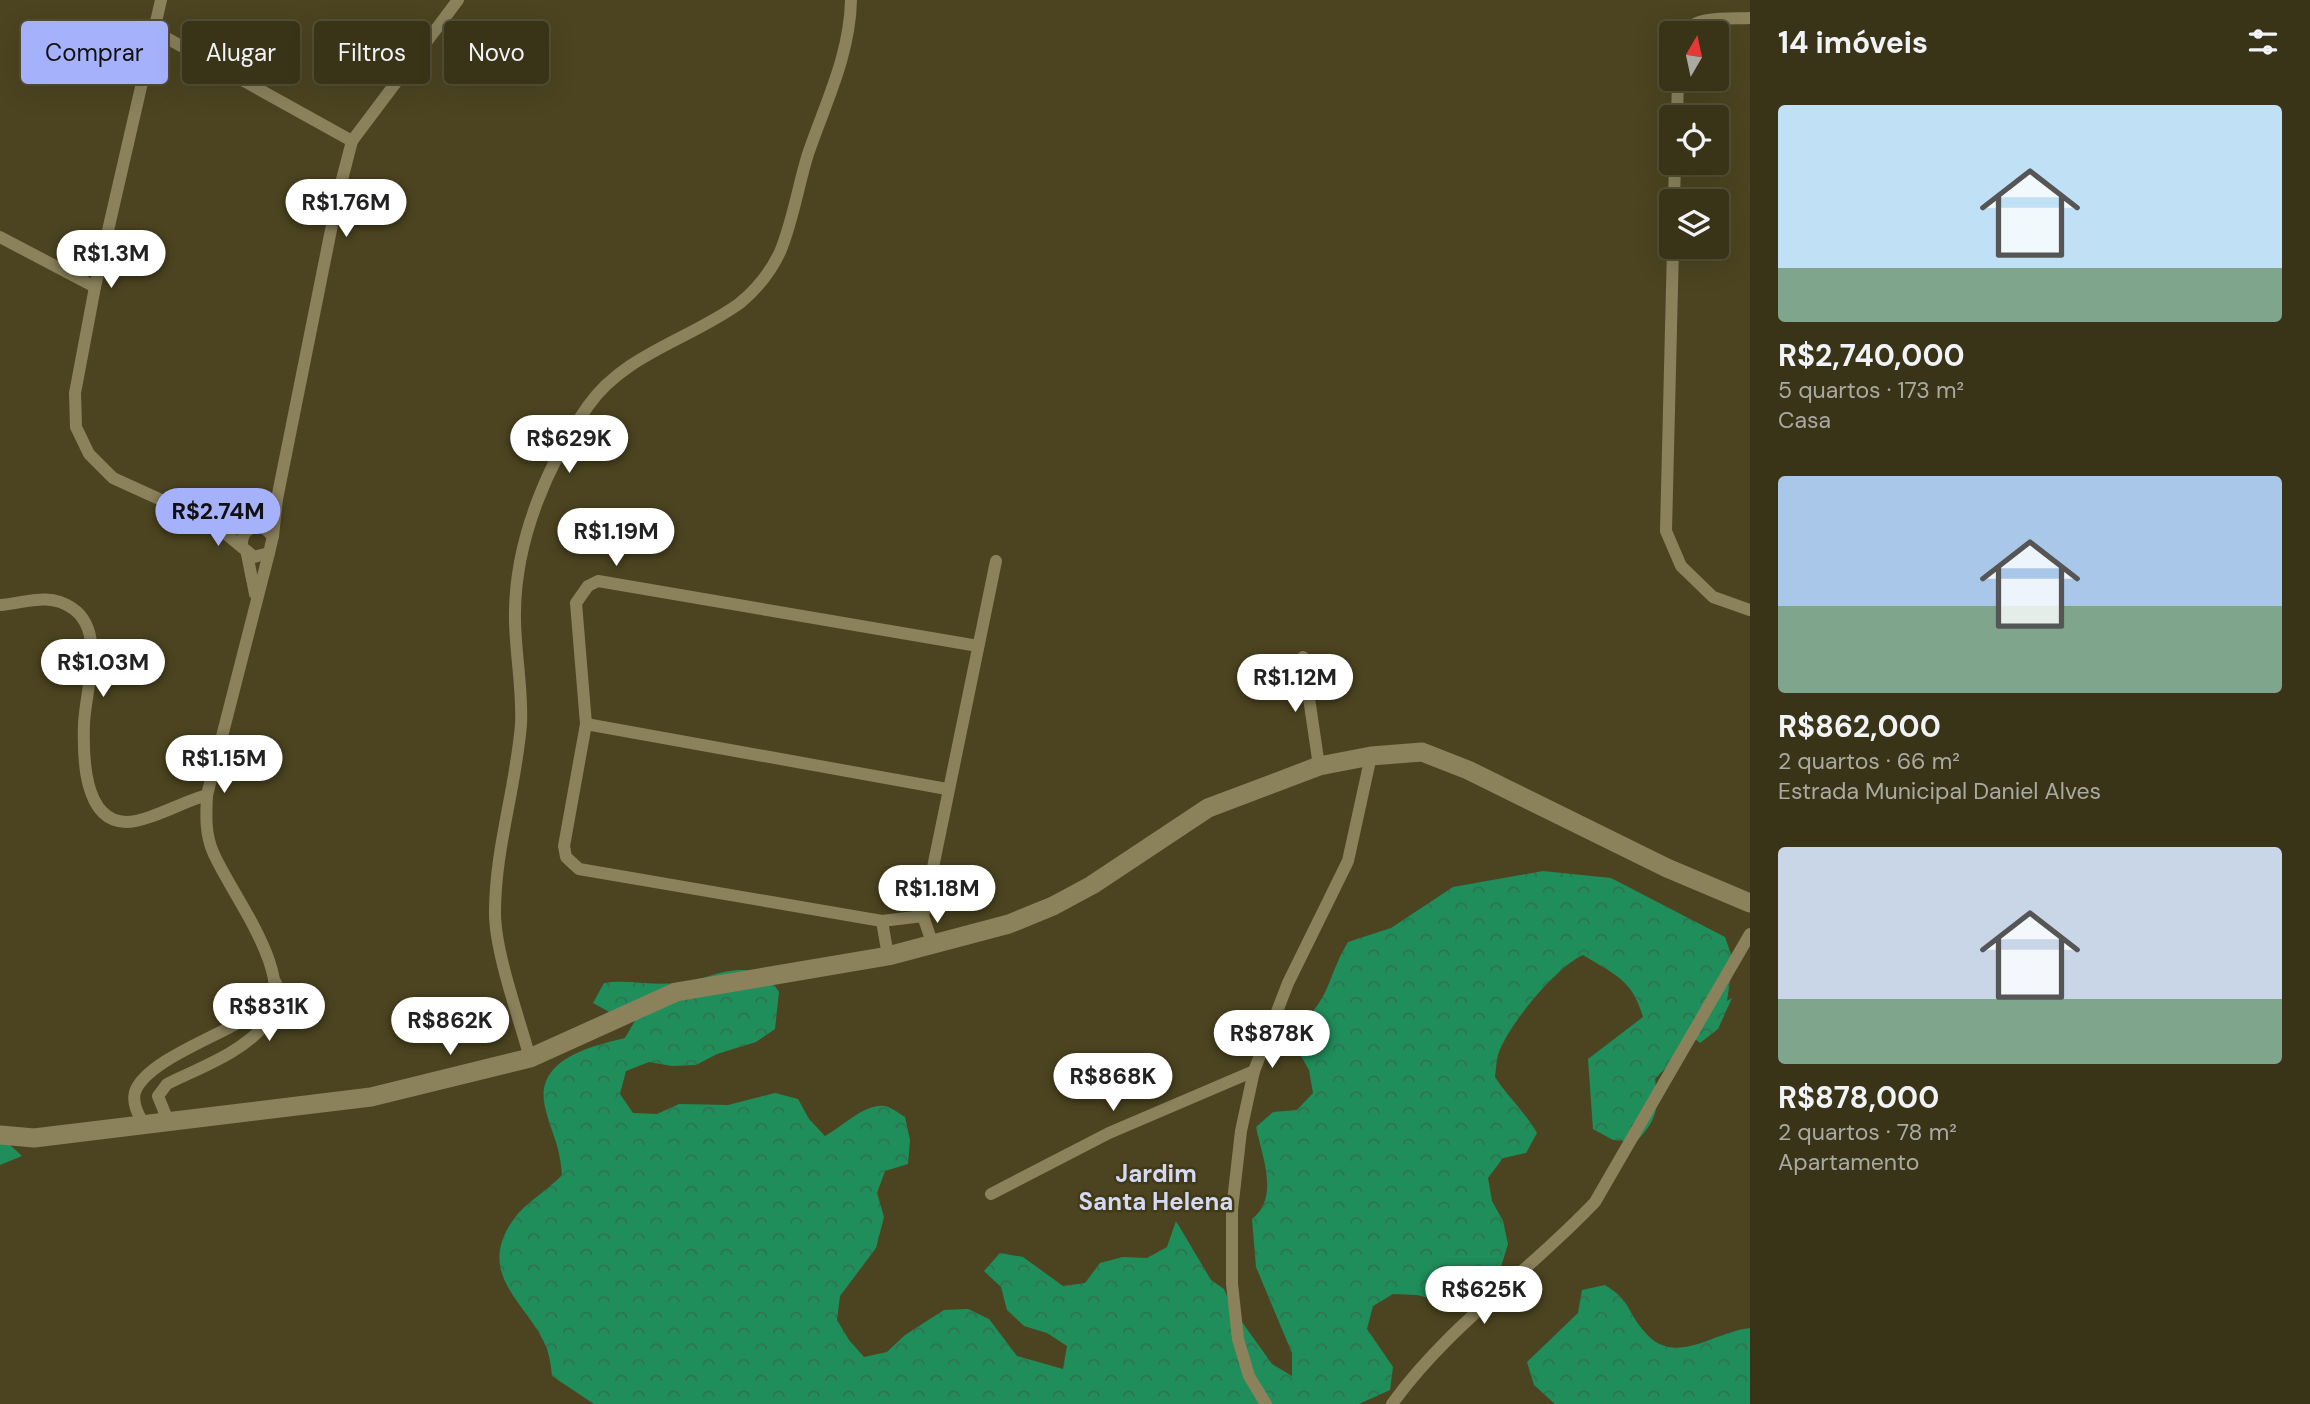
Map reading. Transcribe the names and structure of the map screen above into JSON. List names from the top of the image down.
{
  "districts": ["Jardim Santa Helena"],
  "north": "top",
  "page": {
    "heading": "14 imóveis",
    "chip": [
      "Comprar",
      "Alugar",
      "Filtros",
      "Novo"
    ],
    "list": [
      {
        "name": "R$2,740,000",
        "note": "5 quartos · 173 m² · Casa"
      },
      {
        "name": "R$862,000",
        "note": "2 quartos · 66 m² · Estrada Municipal Daniel Alves"
      },
      {
        "name": "R$878,000",
        "note": "2 quartos · 78 m² · Apartamento"
      }
    ],
    "price": [
      "R$1.76M",
      "R$1.3M",
      "R$629K",
      "R$2.74M",
      "R$1.19M",
      "R$1.03M",
      "R$1.12M",
      "R$1.15M",
      "R$1.18M",
      "R$831K",
      "R$862K",
      "R$878K",
      "R$868K",
      "R$625K"
    ]
  }
}
